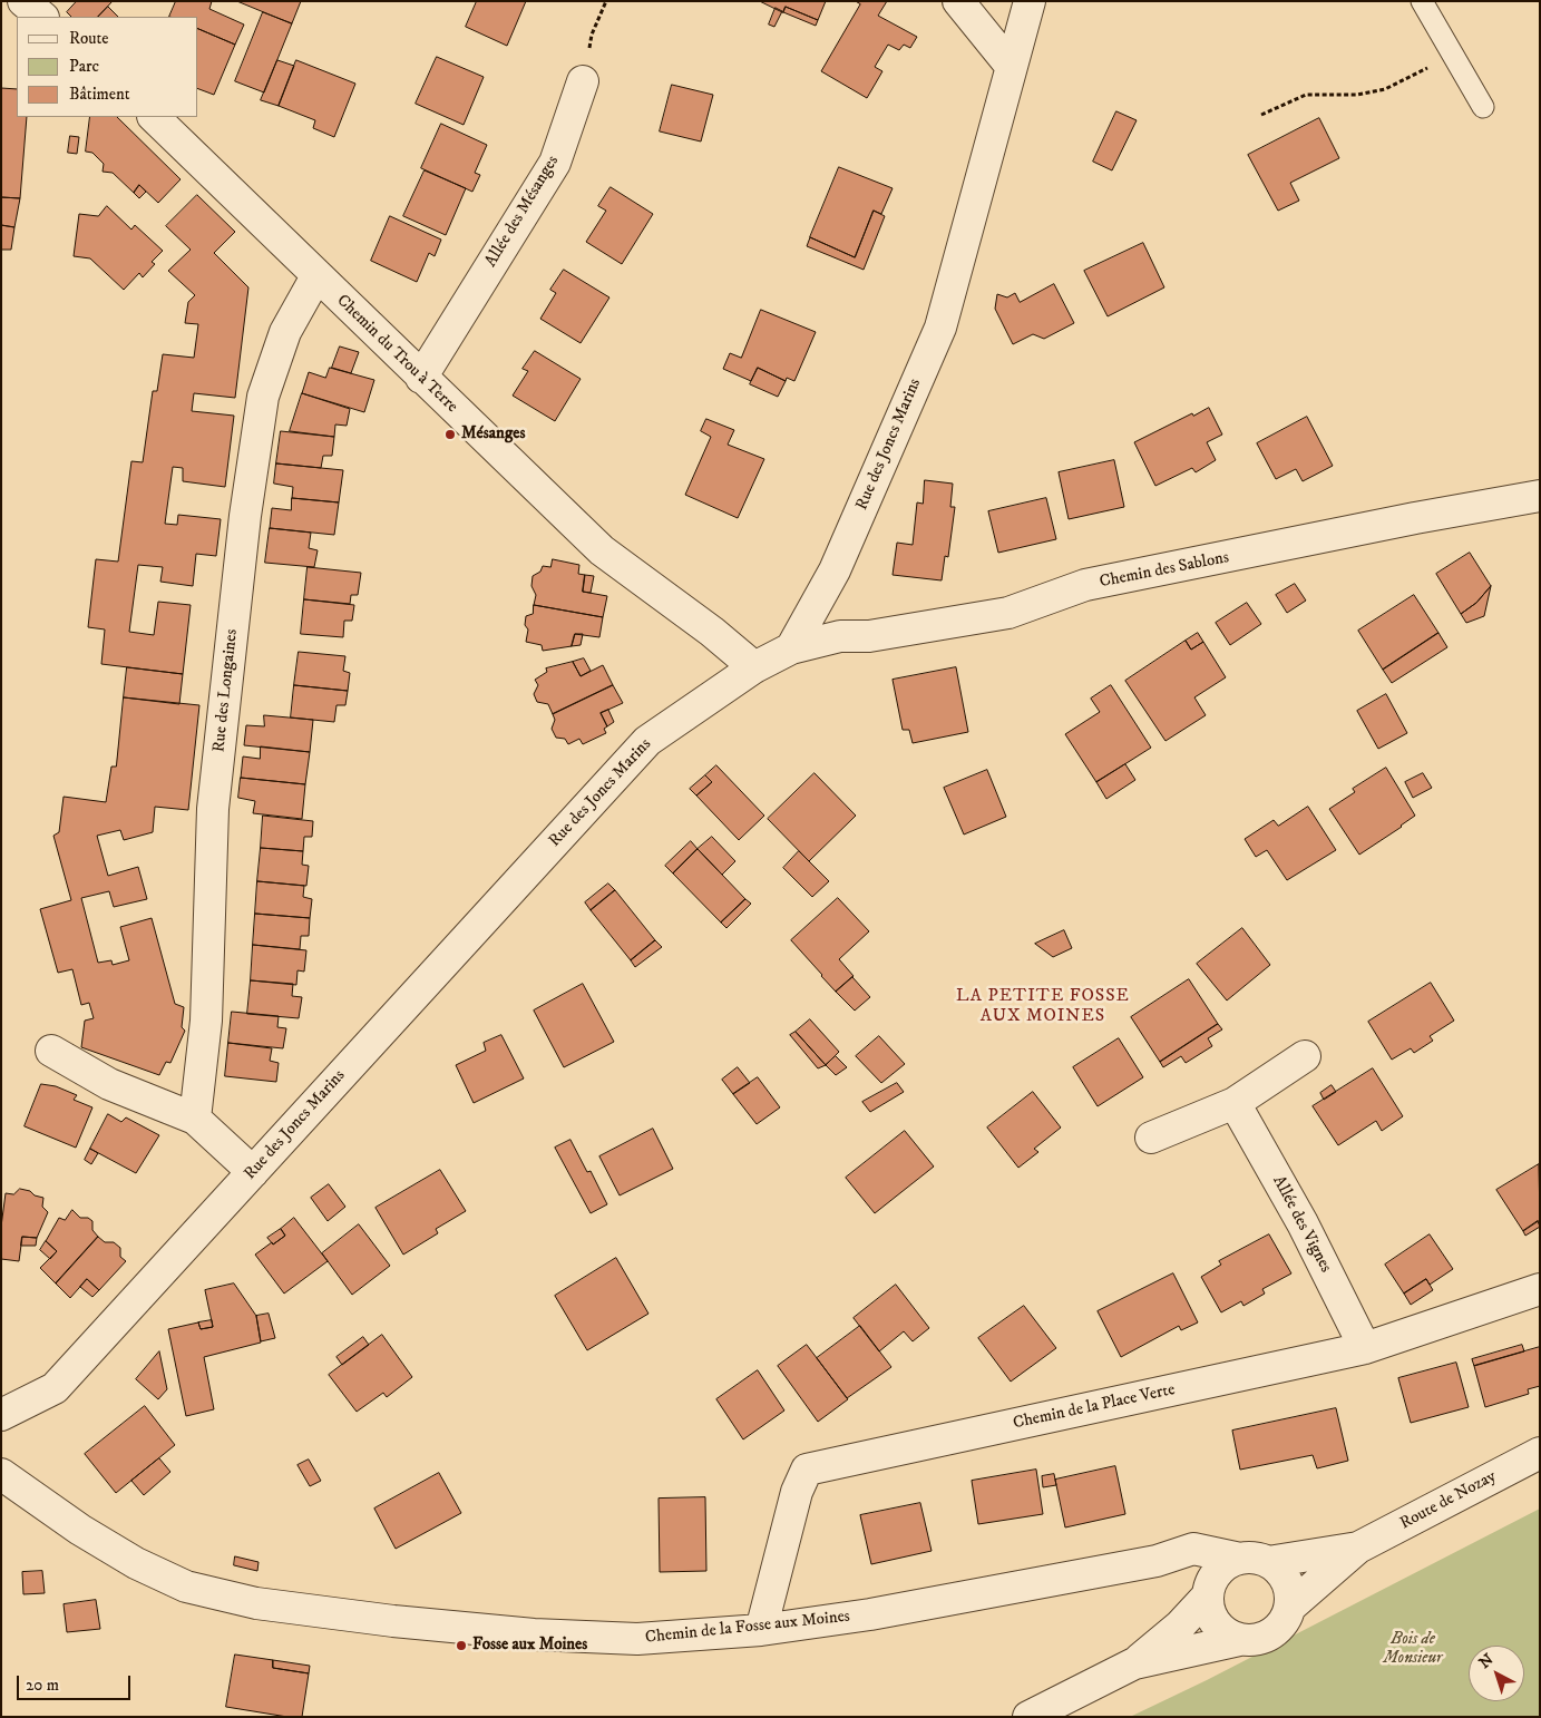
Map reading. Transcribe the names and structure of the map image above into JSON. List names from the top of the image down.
{
  "streets": {
    "street": [
      "Allée des Mésanges",
      "Chemin du Trou à Terre",
      "Rue des Joncs Marins",
      "Chemin des Sablons",
      "Rue des Longaines",
      "Allée des Vignes",
      "Chemin de la Place Verte",
      "Route de Nozay",
      "Chemin de la Fosse aux Moines"
    ]
  },
  "crossings": [
    ["Allée des Mésanges", "Chemin du Trou à Terre"],
    ["Chemin du Trou à Terre", "Rue des Joncs Marins"],
    ["Chemin du Trou à Terre", "Rue des Longaines"],
    ["Rue des Joncs Marins", "Chemin des Sablons"],
    ["Allée des Vignes", "Chemin de la Place Verte"],
    ["Chemin de la Place Verte", "Chemin de la Fosse aux Moines"],
    ["Route de Nozay", "Chemin de la Fosse aux Moines"]
  ],
  "districts": ["LA PETITE FOSSE AUX MOINES"],
  "parks": ["Bois de Monsieur"],
  "places": ["Mésanges", "Fosse aux Moines"],
  "legend": ["Route", "Parc", "Bâtiment"],
  "scale_bar": "20 m",
  "north": "top left"
}
